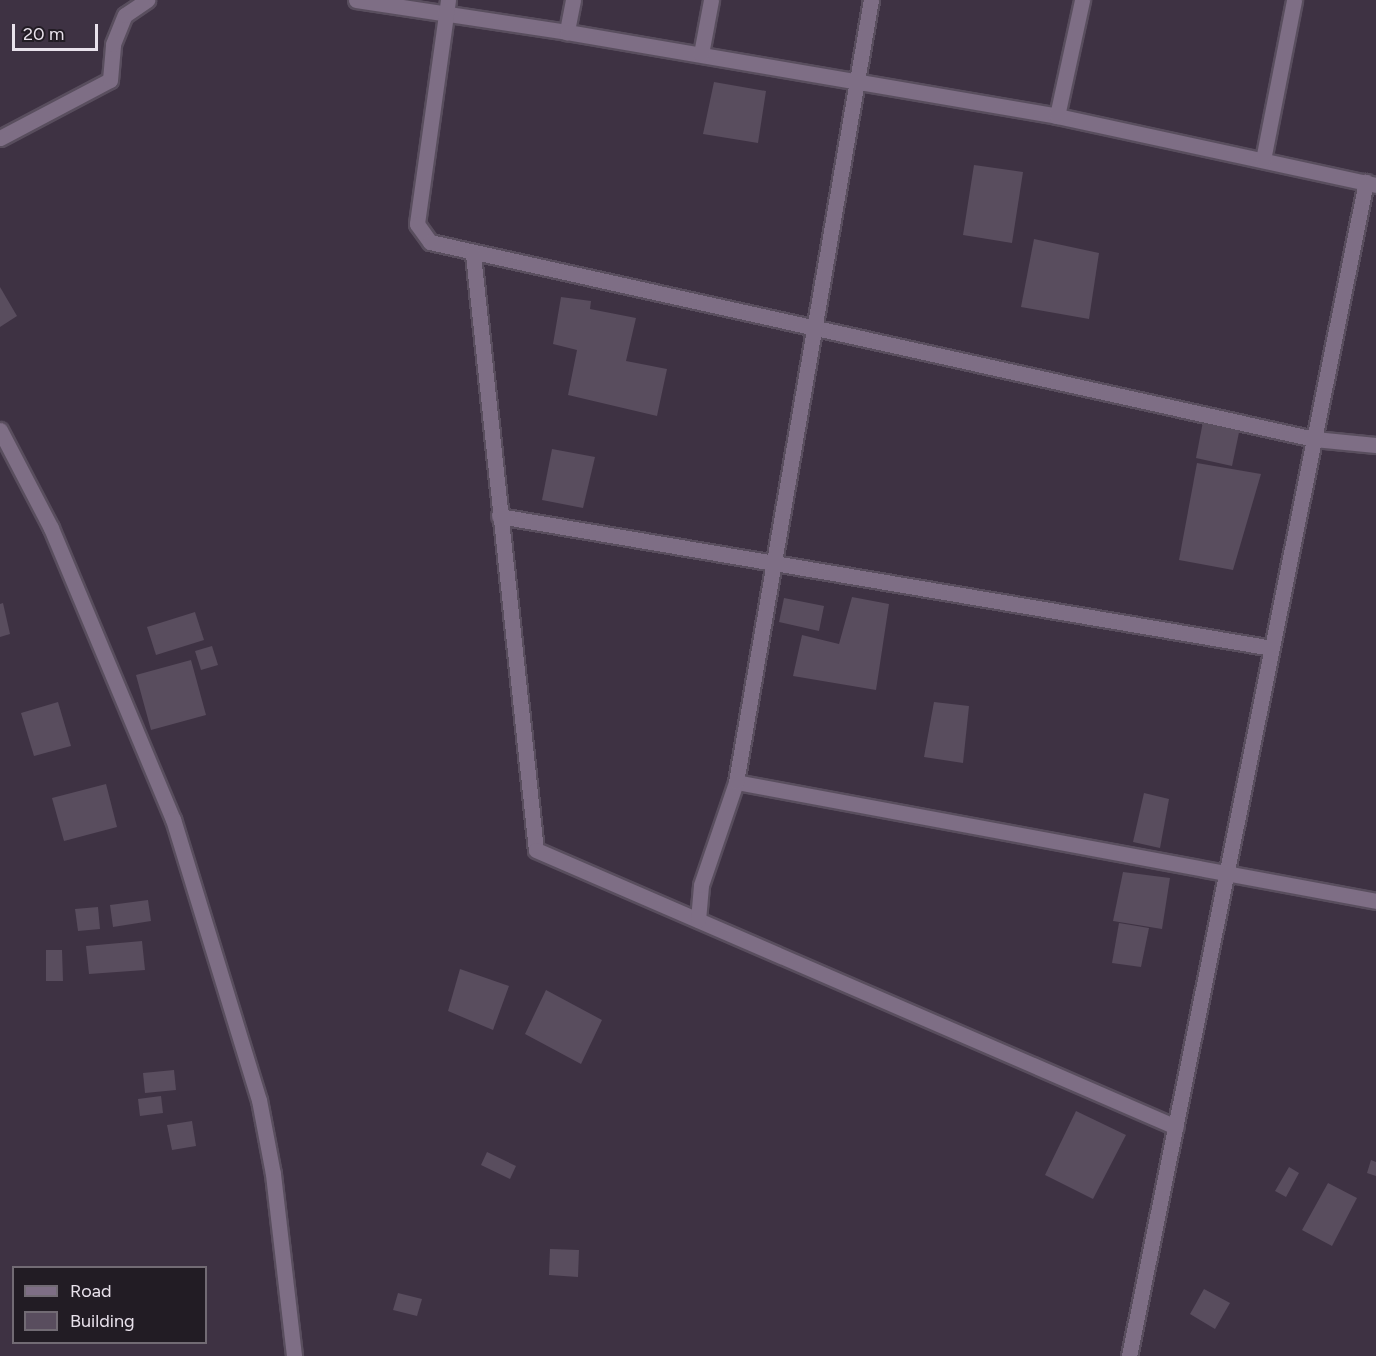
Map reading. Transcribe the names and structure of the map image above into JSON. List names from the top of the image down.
{
  "legend": ["Road", "Building"],
  "scale_bar": "20 m"
}
